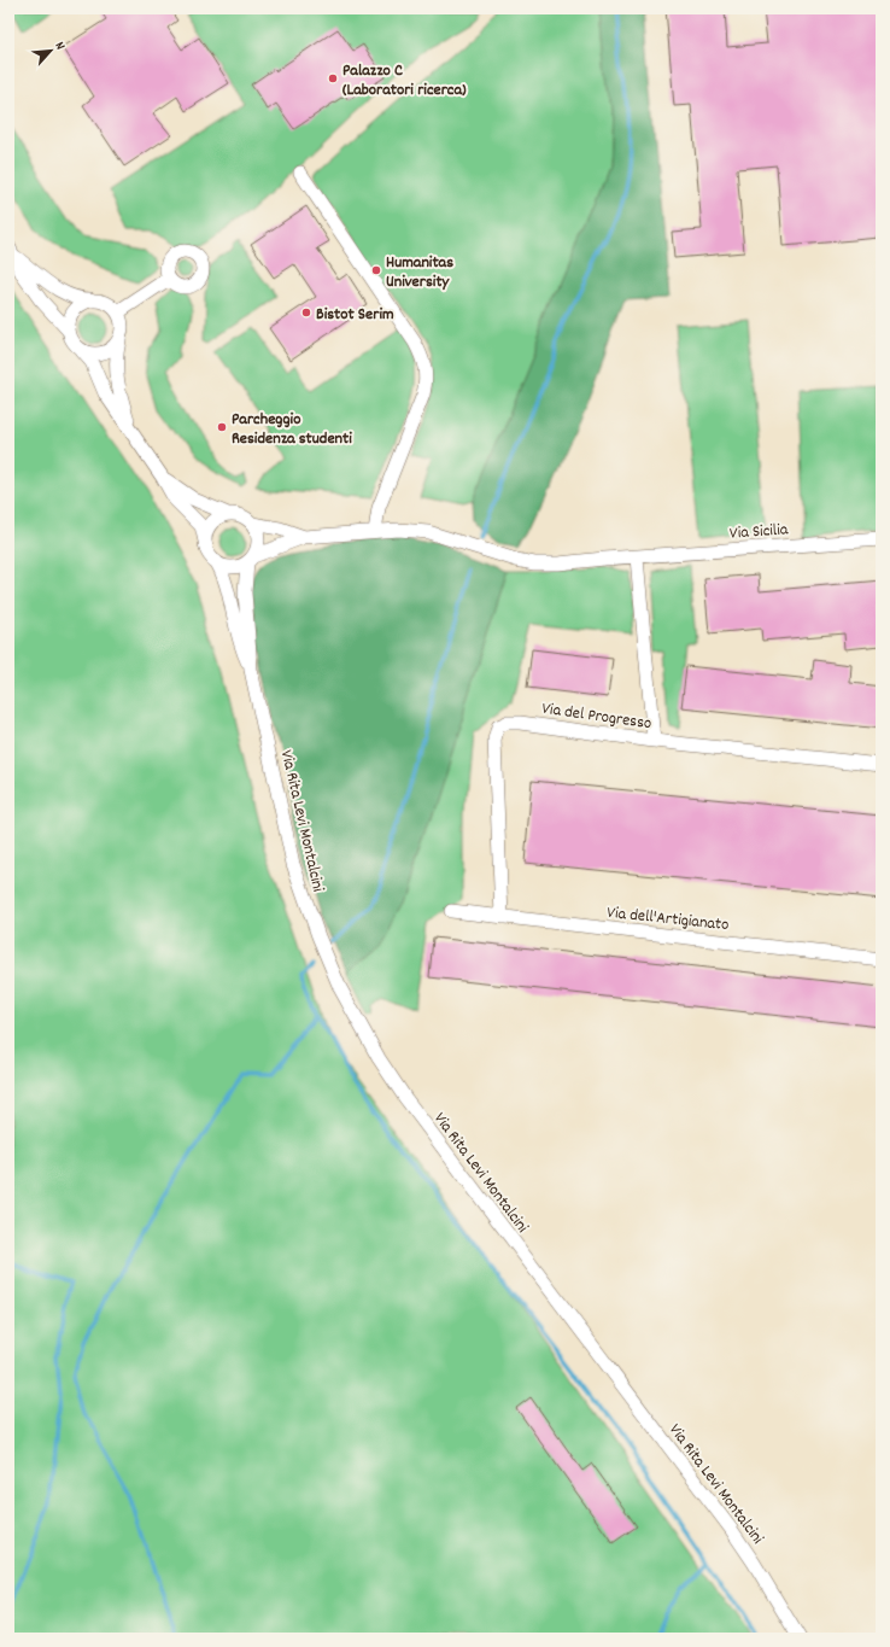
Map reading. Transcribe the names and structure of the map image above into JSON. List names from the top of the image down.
{
  "streets": {
    "street": [
      "Via Sicilia",
      "Via del Progresso",
      "Via Rita Levi Montalcini",
      "Via dell'Artigianato"
    ]
  },
  "crossings": [
    ["Via del Progresso", "Via dell'Artigianato"]
  ],
  "places": [
    "Palazzo C (Laboratori ricerca)",
    "Humanitas University",
    "Bistot Serim",
    "Parcheggio Residenza studenti"
  ],
  "north": "top right"
}
